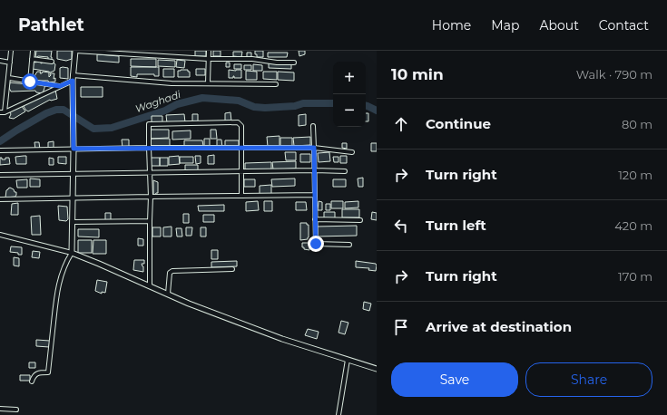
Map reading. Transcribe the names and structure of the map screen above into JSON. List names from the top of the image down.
{
  "water": ["Waghadi"],
  "page": {
    "header": "Pathlet",
    "nav": [
      "Home",
      "Map",
      "About",
      "Contact"
    ],
    "heading": ["10 min", "Walk · 790 m"],
    "map_buttons": ["+", "−"],
    "list": [
      ["Continue", "80 m"],
      ["Turn right", "120 m"],
      ["Turn left", "420 m"],
      ["Turn right", "170 m"],
      "Arrive at destination"
    ],
    "buttons": ["Save", "Share"]
  }
}
